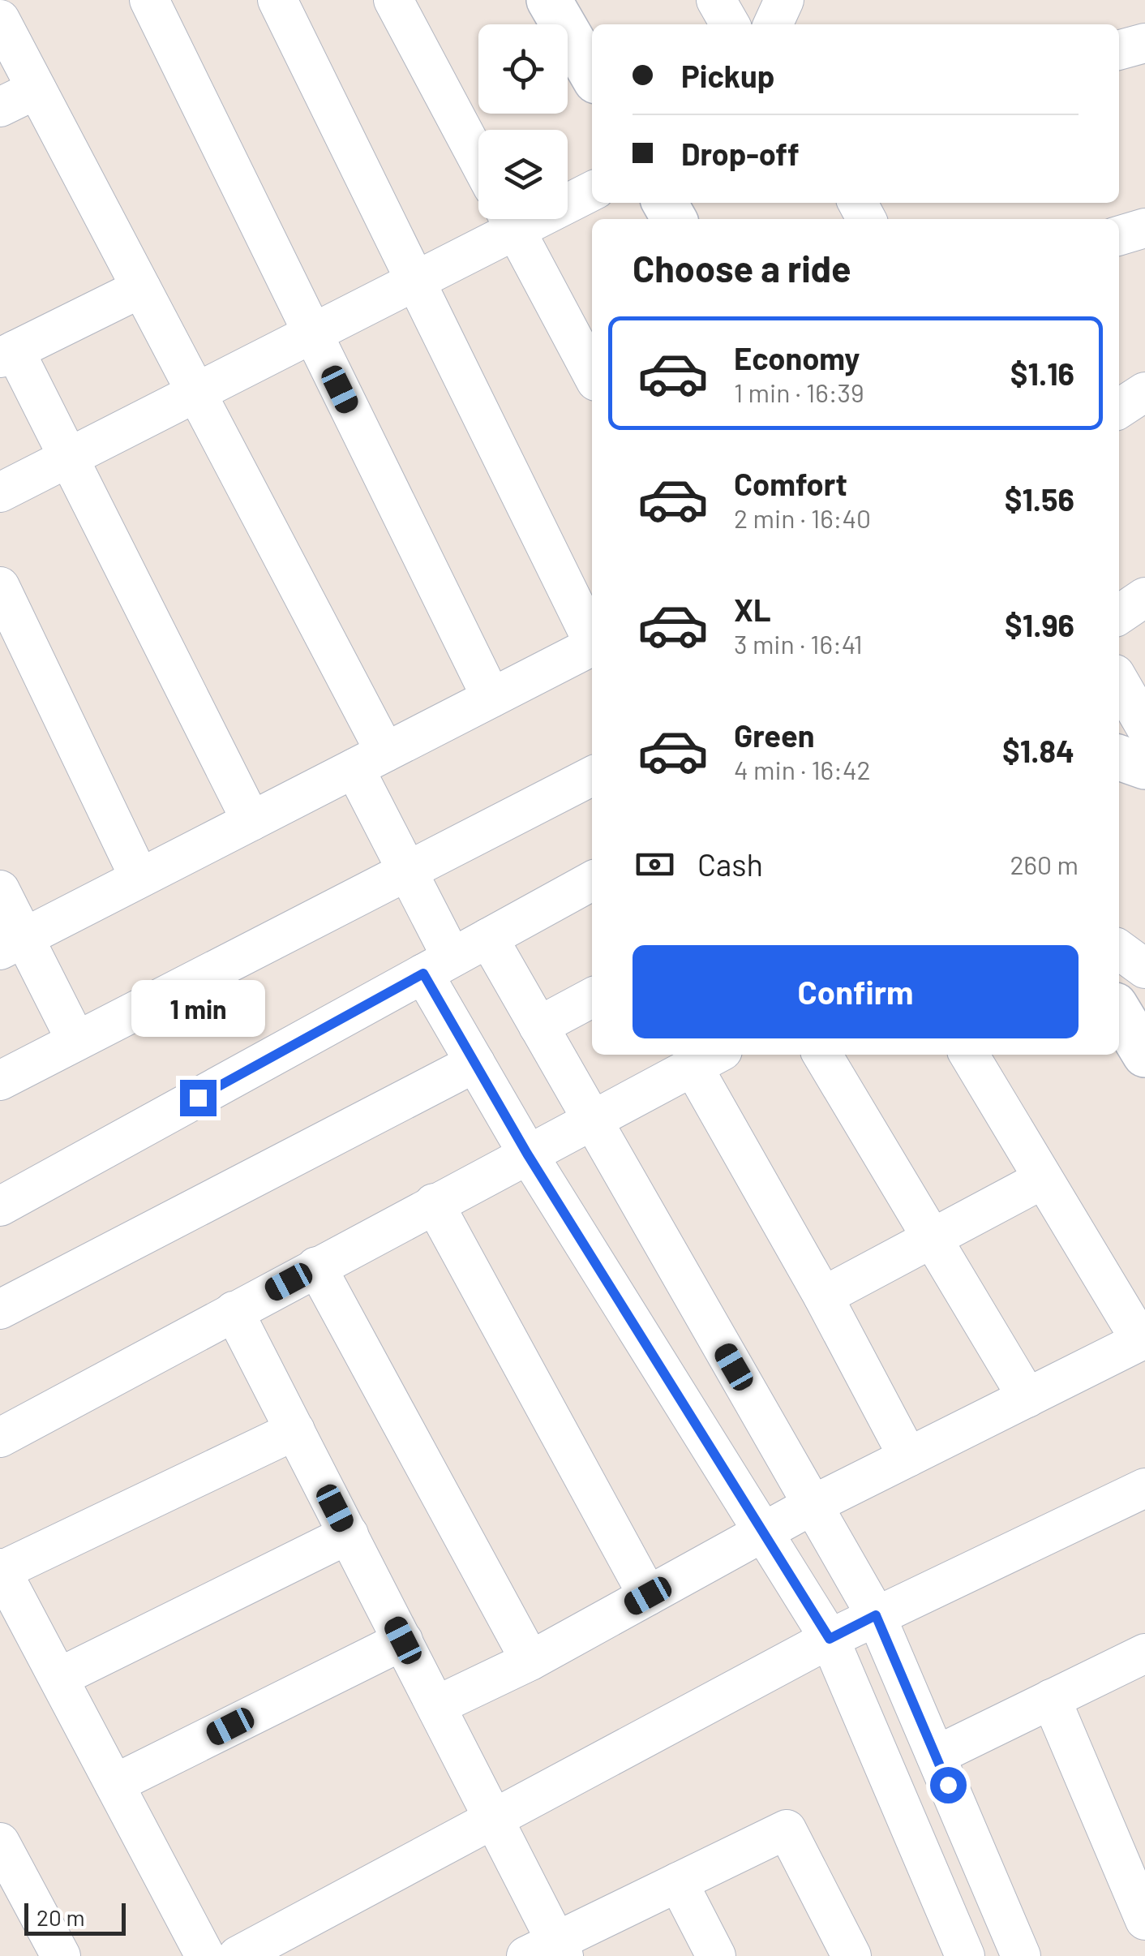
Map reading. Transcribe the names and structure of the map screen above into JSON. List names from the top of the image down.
{
  "scale_bar": "20 m",
  "page": {
    "banner": ["Pickup", "Drop-off"],
    "heading": "Choose a ride",
    "list": [
      {
        "name": "Economy",
        "note": "1 min · 16:39",
        "value": "$1.16"
      },
      {
        "name": "Comfort",
        "note": "2 min · 16:40",
        "value": "$1.56"
      },
      {
        "name": "XL",
        "note": "3 min · 16:41",
        "value": "$1.96"
      },
      {
        "name": "Green",
        "note": "4 min · 16:42",
        "value": "$1.84"
      }
    ],
    "pay": ["Cash", "260 m"],
    "buttons": "Confirm",
    "bubble": "1 min",
    "scale": "20 m"
  }
}
